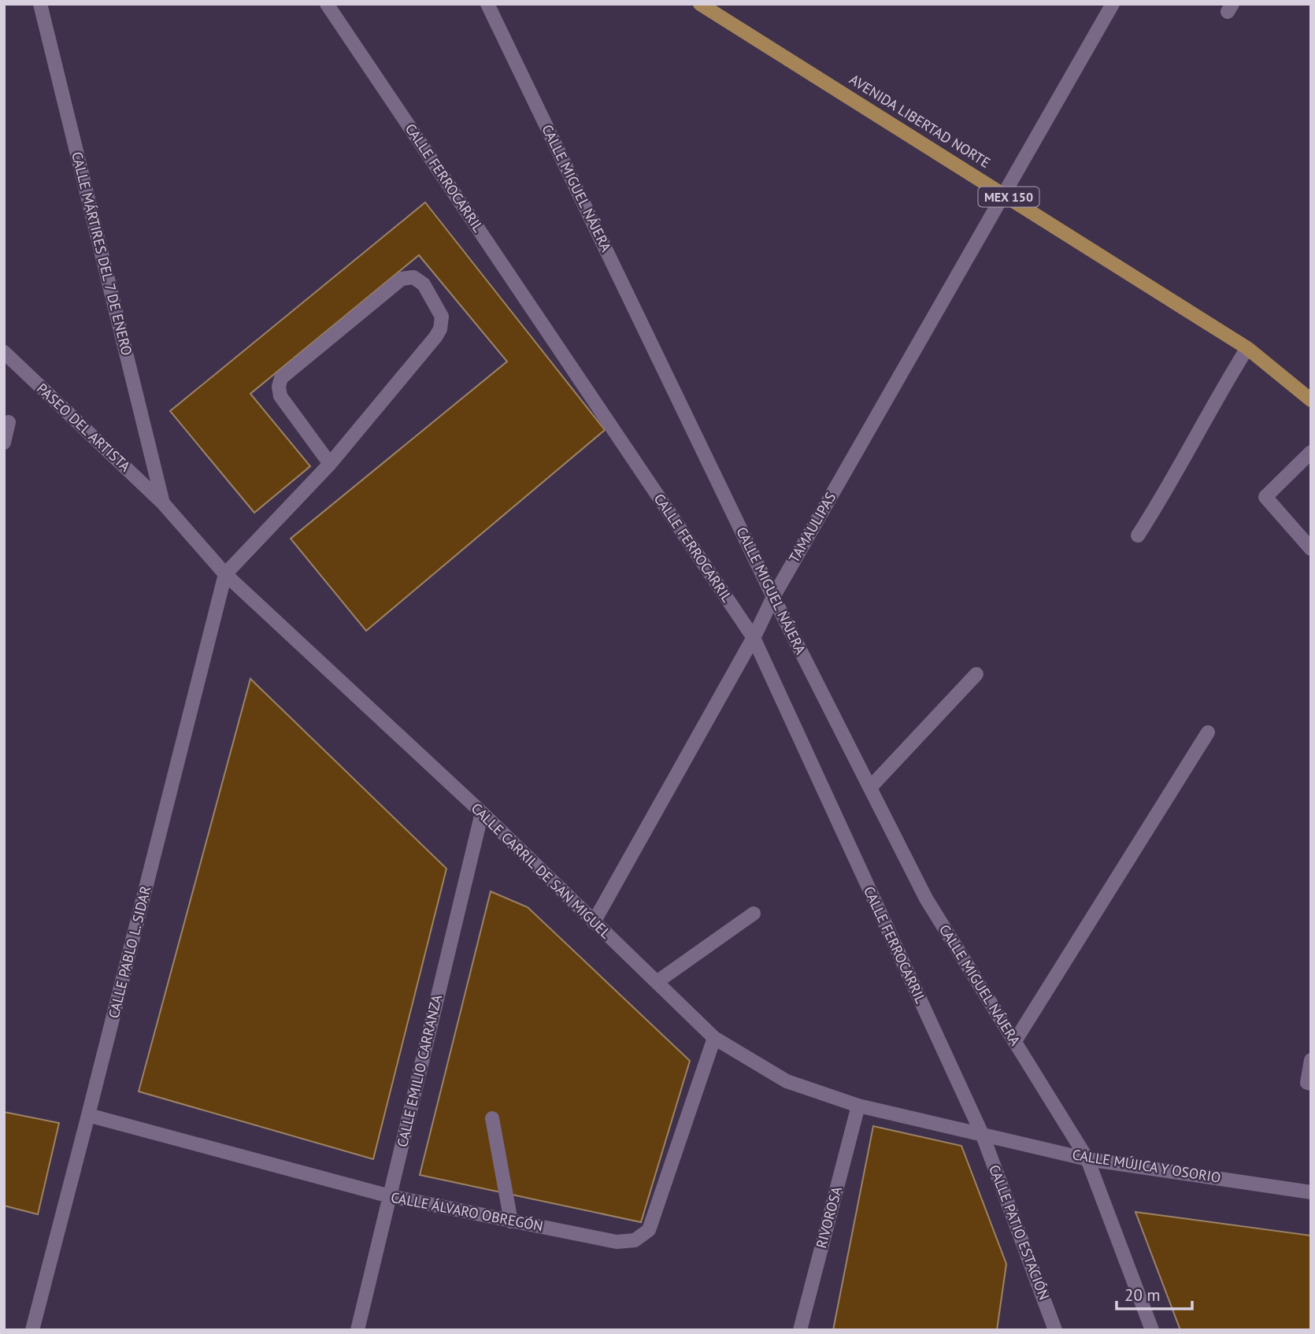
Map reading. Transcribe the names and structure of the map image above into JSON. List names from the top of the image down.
{
  "streets": {
    "main road": ["AVENIDA LIBERTAD NORTE", "MEX 150"],
    "street": [
      "CALLE FERROCARRIL",
      "CALLE MIGUEL NÁJERA",
      "CALLE MÁRTIRES DEL 7 DE ENERO",
      "PASEO DEL ARTISTA",
      "TAMAULIPAS",
      "CALLE CARRIL DE SAN MIGUEL",
      "CALLE PABLO L. SIDAR",
      "CALLE EMILIO CARRANZA",
      "CALLE MÚJICA Y OSORIO",
      "CALLE ÁLVARO OBREGÓN",
      "RIVOROSA",
      "CALLE PATIO ESTACIÓN"
    ]
  },
  "crossings": [
    ["AVENIDA LIBERTAD NORTE", "TAMAULIPAS"],
    ["CALLE FERROCARRIL", "TAMAULIPAS"],
    ["CALLE FERROCARRIL", "CALLE CARRIL DE SAN MIGUEL"],
    ["CALLE FERROCARRIL", "CALLE MÚJICA Y OSORIO"],
    ["CALLE FERROCARRIL", "CALLE PATIO ESTACIÓN"],
    ["CALLE MIGUEL NÁJERA", "TAMAULIPAS"],
    ["CALLE MIGUEL NÁJERA", "CALLE MÚJICA Y OSORIO"],
    ["CALLE MÁRTIRES DEL 7 DE ENERO", "PASEO DEL ARTISTA"],
    ["CALLE MÁRTIRES DEL 7 DE ENERO", "CALLE CARRIL DE SAN MIGUEL"],
    ["PASEO DEL ARTISTA", "CALLE CARRIL DE SAN MIGUEL"],
    ["TAMAULIPAS", "CALLE CARRIL DE SAN MIGUEL"],
    ["CALLE CARRIL DE SAN MIGUEL", "CALLE PABLO L. SIDAR"],
    ["CALLE CARRIL DE SAN MIGUEL", "CALLE EMILIO CARRANZA"],
    ["CALLE CARRIL DE SAN MIGUEL", "CALLE MÚJICA Y OSORIO"],
    ["CALLE CARRIL DE SAN MIGUEL", "CALLE ÁLVARO OBREGÓN"],
    ["CALLE CARRIL DE SAN MIGUEL", "RIVOROSA"],
    ["CALLE CARRIL DE SAN MIGUEL", "CALLE PATIO ESTACIÓN"],
    ["CALLE PABLO L. SIDAR", "CALLE ÁLVARO OBREGÓN"],
    ["CALLE EMILIO CARRANZA", "CALLE ÁLVARO OBREGÓN"],
    ["CALLE MÚJICA Y OSORIO", "CALLE PATIO ESTACIÓN"]
  ],
  "scale_bar": "20 m"
}
